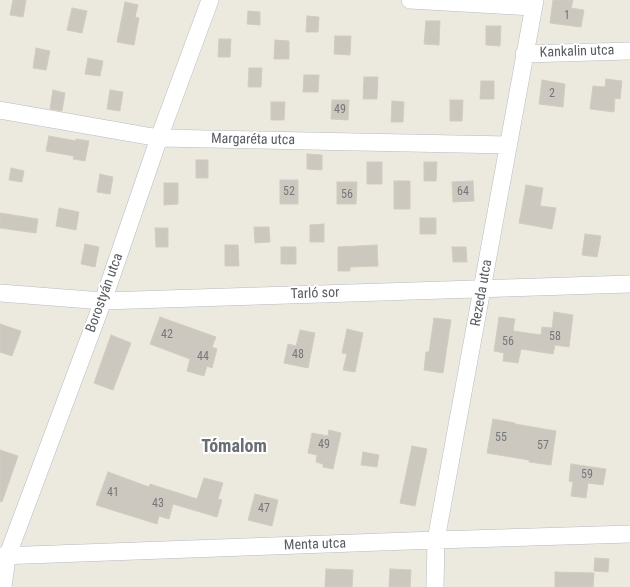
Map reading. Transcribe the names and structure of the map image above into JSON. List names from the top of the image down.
{
  "streets": {
    "street": [
      "Kankalin utca",
      "Margaréta utca",
      "Borostyán utca",
      "Rezeda utca",
      "Tarló sor",
      "Menta utca"
    ]
  },
  "crossings": [
    ["Kankalin utca", "Rezeda utca"],
    ["Margaréta utca", "Borostyán utca"],
    ["Margaréta utca", "Rezeda utca"],
    ["Borostyán utca", "Tarló sor"],
    ["Borostyán utca", "Menta utca"],
    ["Rezeda utca", "Tarló sor"],
    ["Rezeda utca", "Menta utca"]
  ],
  "districts": ["Tómalom"],
  "house_numbers": [
    "1",
    "2",
    "49",
    "52",
    "64",
    "56",
    "42",
    "58",
    "56",
    "48",
    "44",
    "55",
    "49",
    "57",
    "59",
    "41",
    "43",
    "47"
  ]
}
